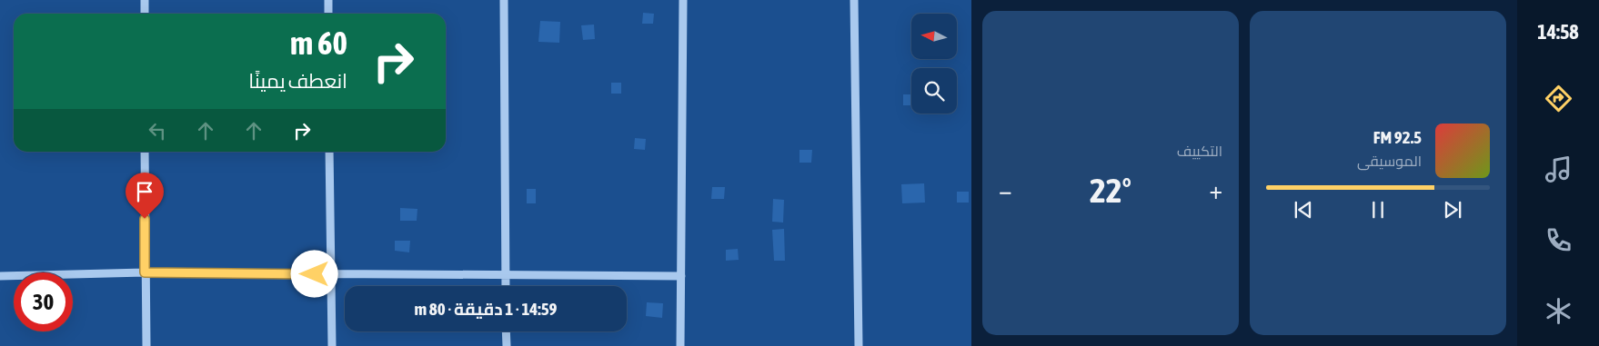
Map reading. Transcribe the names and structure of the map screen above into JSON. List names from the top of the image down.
{
  "north": "left",
  "page": {
    "tabs": "14:58",
    "tile": "التكييف",
    "turn": ["60 m", "انعطف يمينًا"],
    "song": ["92.5 FM", "الموسيقى"],
    "heat": ["−", "22°", "+"],
    "limit": "30",
    "trip": "14:59 · 1 دقيقة · 80 m"
  }
}
